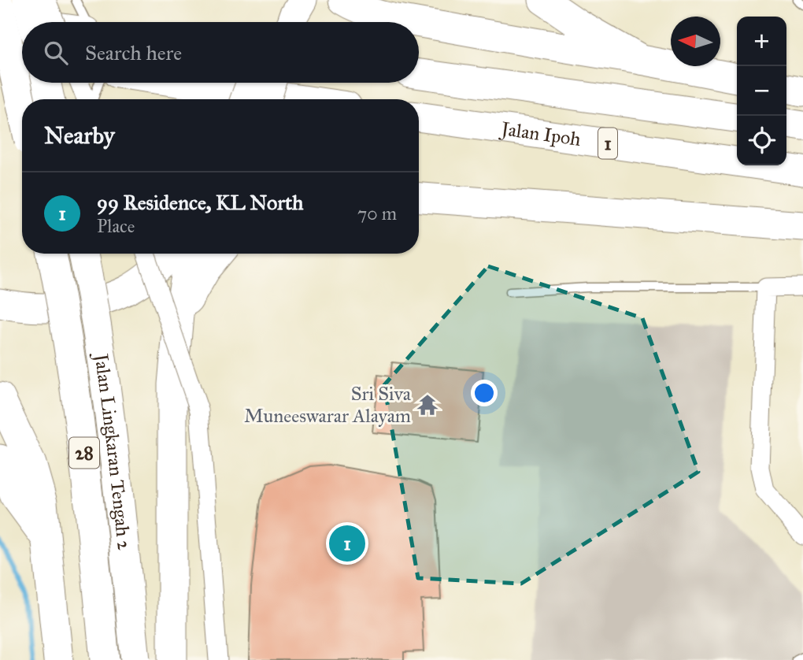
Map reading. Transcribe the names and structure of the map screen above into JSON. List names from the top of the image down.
{
  "streets": {
    "highway": [
      "Jalan Ipoh",
      "1",
      "28",
      "Jalan Lingkaran Tengah 2"
    ]
  },
  "places": {
    "temple": ["Sri Siva Muneeswarar Alayam"]
  },
  "north": "left",
  "page": {
    "map_buttons": ["+", "−"],
    "search": "Search here",
    "heading": "Nearby",
    "list": [
      {
        "mark": "1",
        "name": "99 Residence, KL North",
        "note": "Place",
        "value": "70 m"
      }
    ],
    "pins": "1"
  }
}
